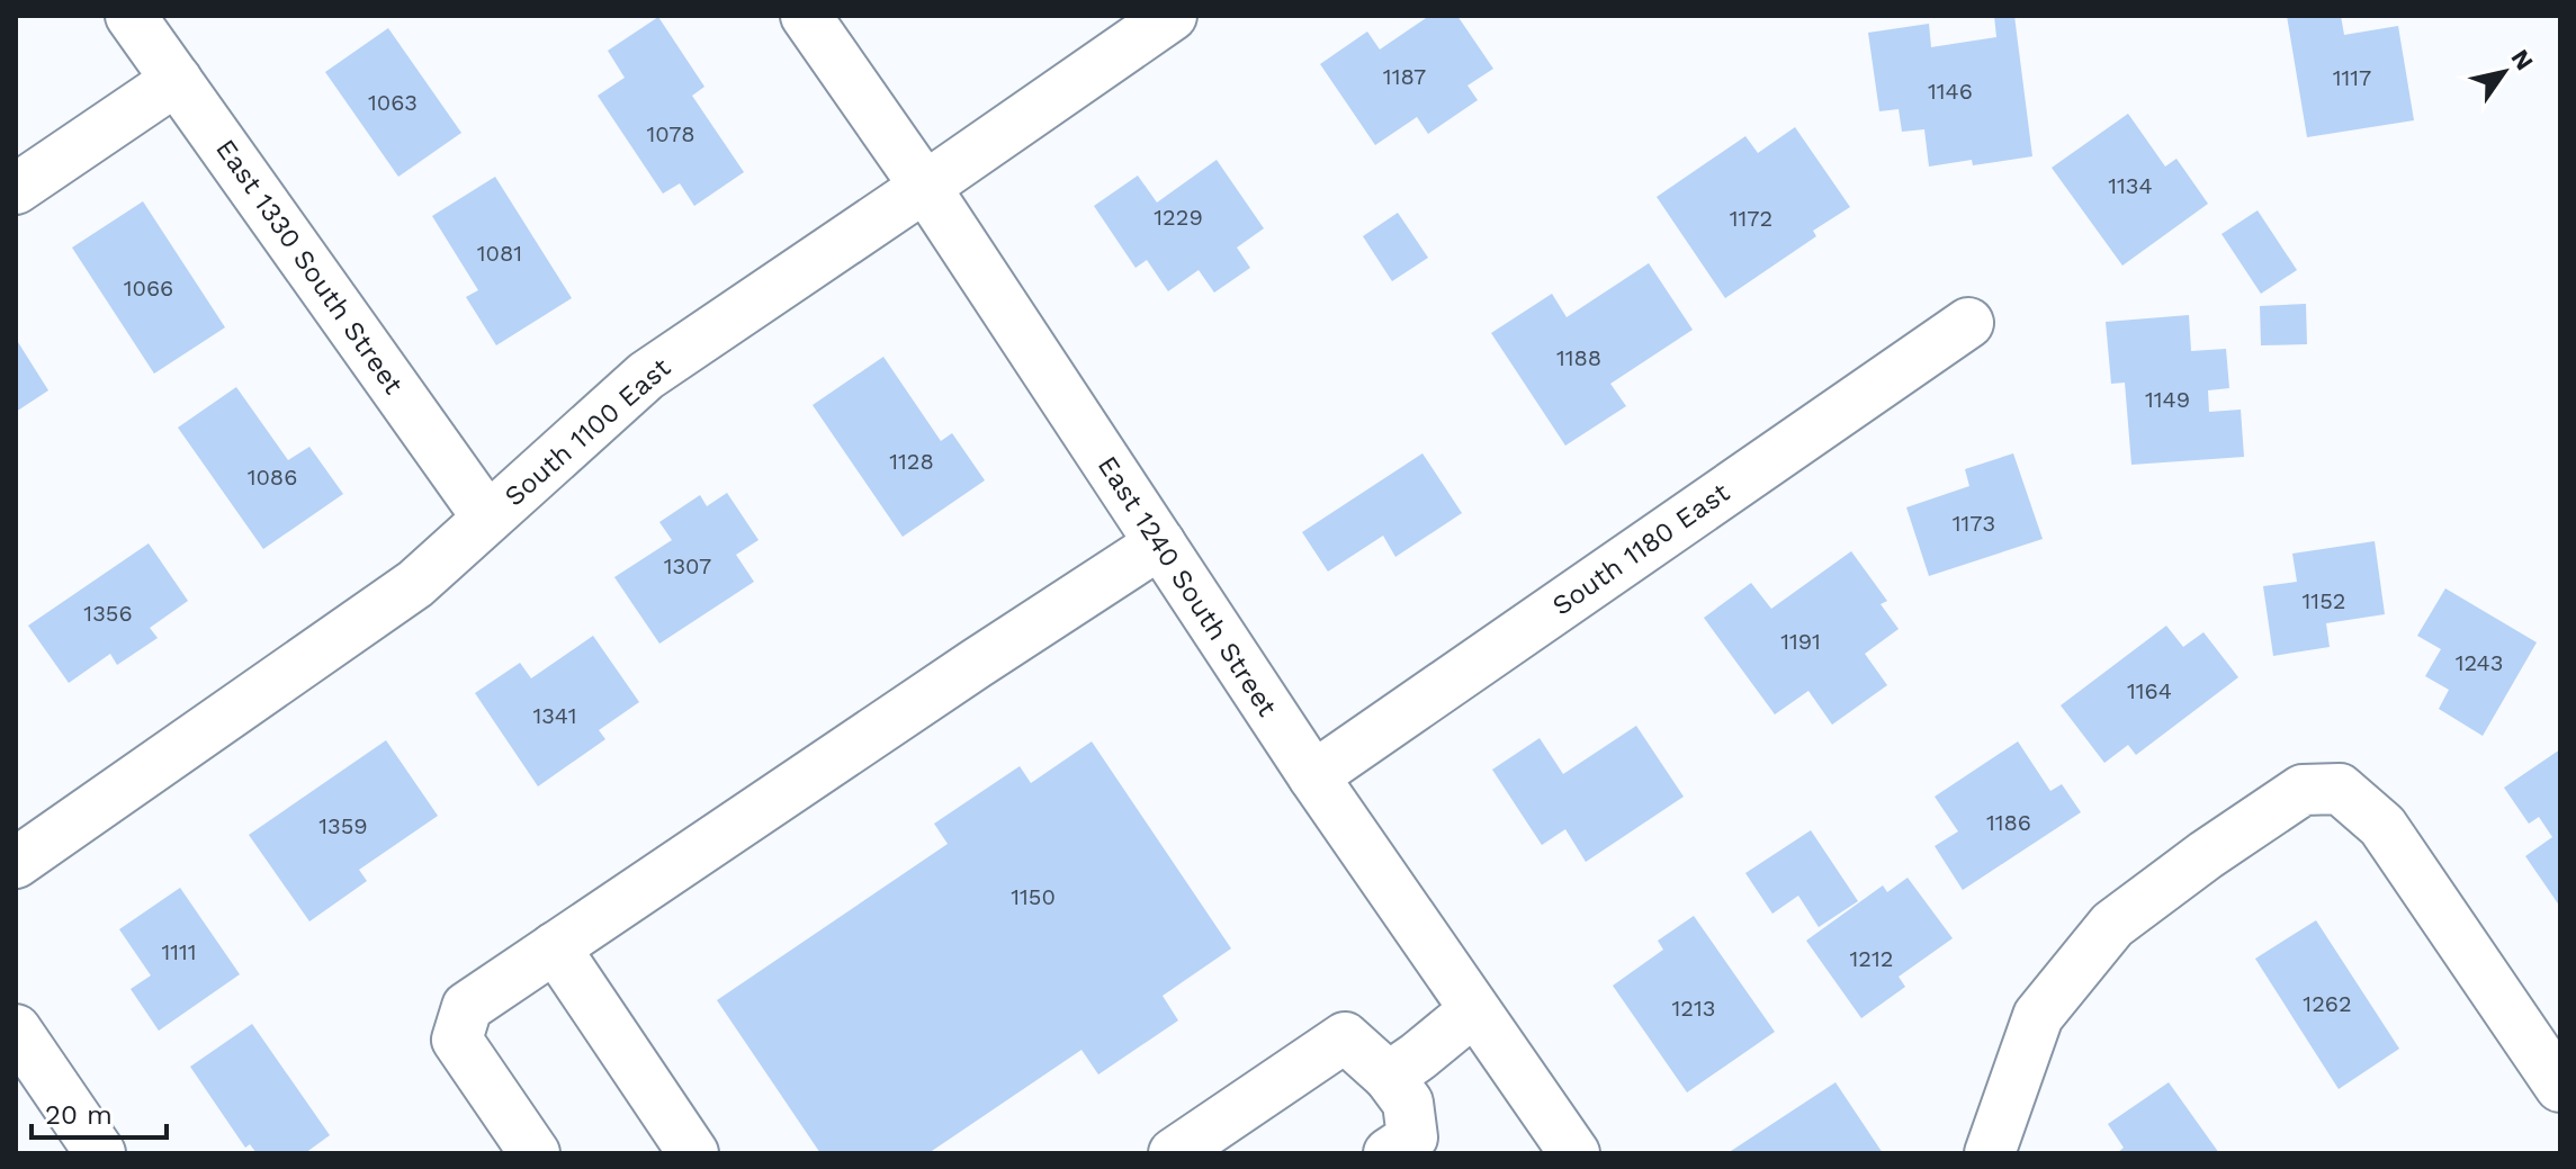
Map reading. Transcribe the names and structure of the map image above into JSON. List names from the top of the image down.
{
  "streets": {
    "street": [
      "East 1330 South Street",
      "South 1100 East",
      "South 1180 East",
      "East 1240 South Street"
    ]
  },
  "crossings": [
    ["East 1330 South Street", "South 1100 East"],
    ["South 1100 East", "East 1240 South Street"],
    ["South 1180 East", "East 1240 South Street"]
  ],
  "house_numbers": [
    "1187",
    "1117",
    "1146",
    "1063",
    "1078",
    "1134",
    "1229",
    "1172",
    "1081",
    "1066",
    "1188",
    "1149",
    "1128",
    "1086",
    "1173",
    "1307",
    "1152",
    "1356",
    "1191",
    "1243",
    "1164",
    "1341",
    "1186",
    "1359",
    "1150",
    "1111",
    "1212",
    "1262",
    "1213"
  ],
  "scale_bar": "20 m",
  "north": "top right"
}
